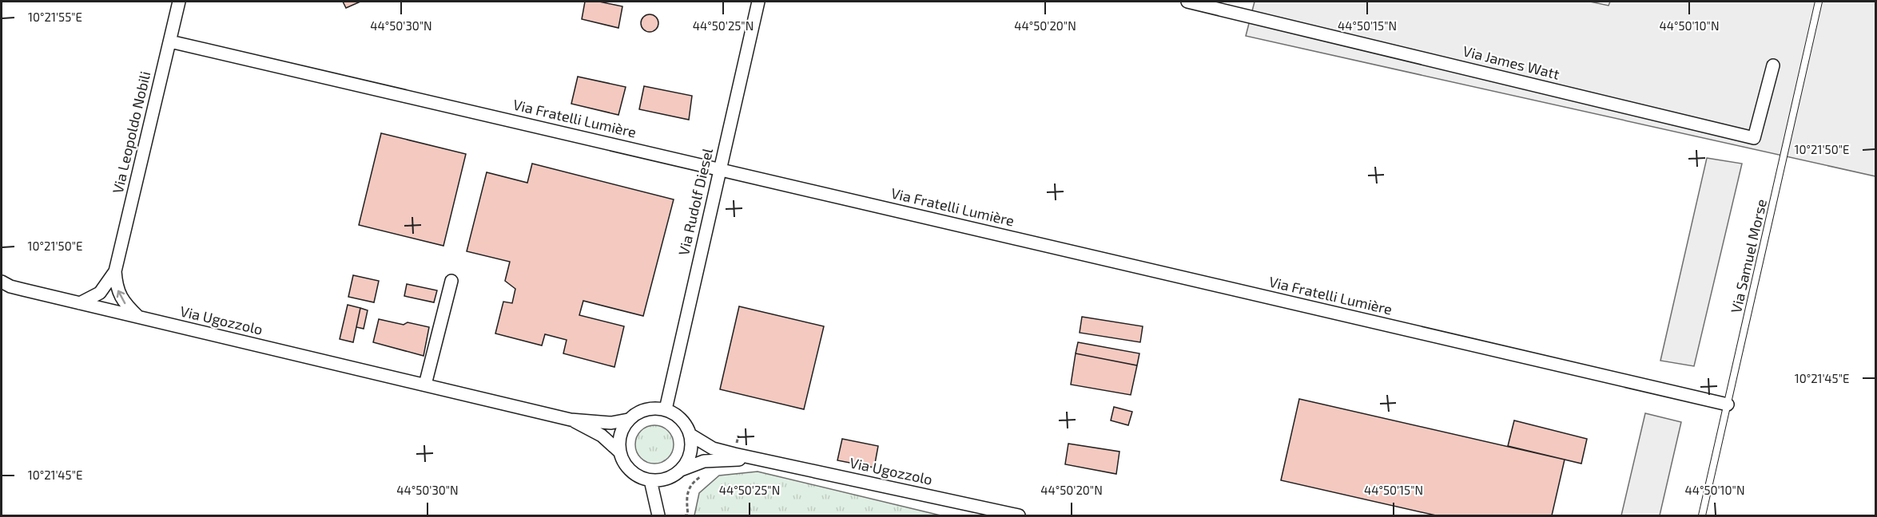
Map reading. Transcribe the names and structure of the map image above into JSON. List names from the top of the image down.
{
  "streets": {
    "street": [
      "Via James Watt",
      "Via Fratelli Lumière",
      "Via Leopoldo Nobili",
      "Via Rudolf Diesel",
      "Via Ugozzolo"
    ],
    "lane": ["Via Samuel Morse"]
  },
  "crossings": [
    ["Via Fratelli Lumière", "Via Leopoldo Nobili"],
    ["Via Fratelli Lumière", "Via Rudolf Diesel"],
    ["Via Fratelli Lumière", "Via Samuel Morse"],
    ["Via Rudolf Diesel", "Via Ugozzolo"]
  ],
  "coordinates": [
    "10°21'55\"E",
    "44°50'30\"N",
    "44°50'25\"N",
    "44°50'20\"N",
    "44°50'15\"N",
    "44°50'10\"N",
    "10°21'50\"E",
    "10°21'45\"E"
  ]
}
